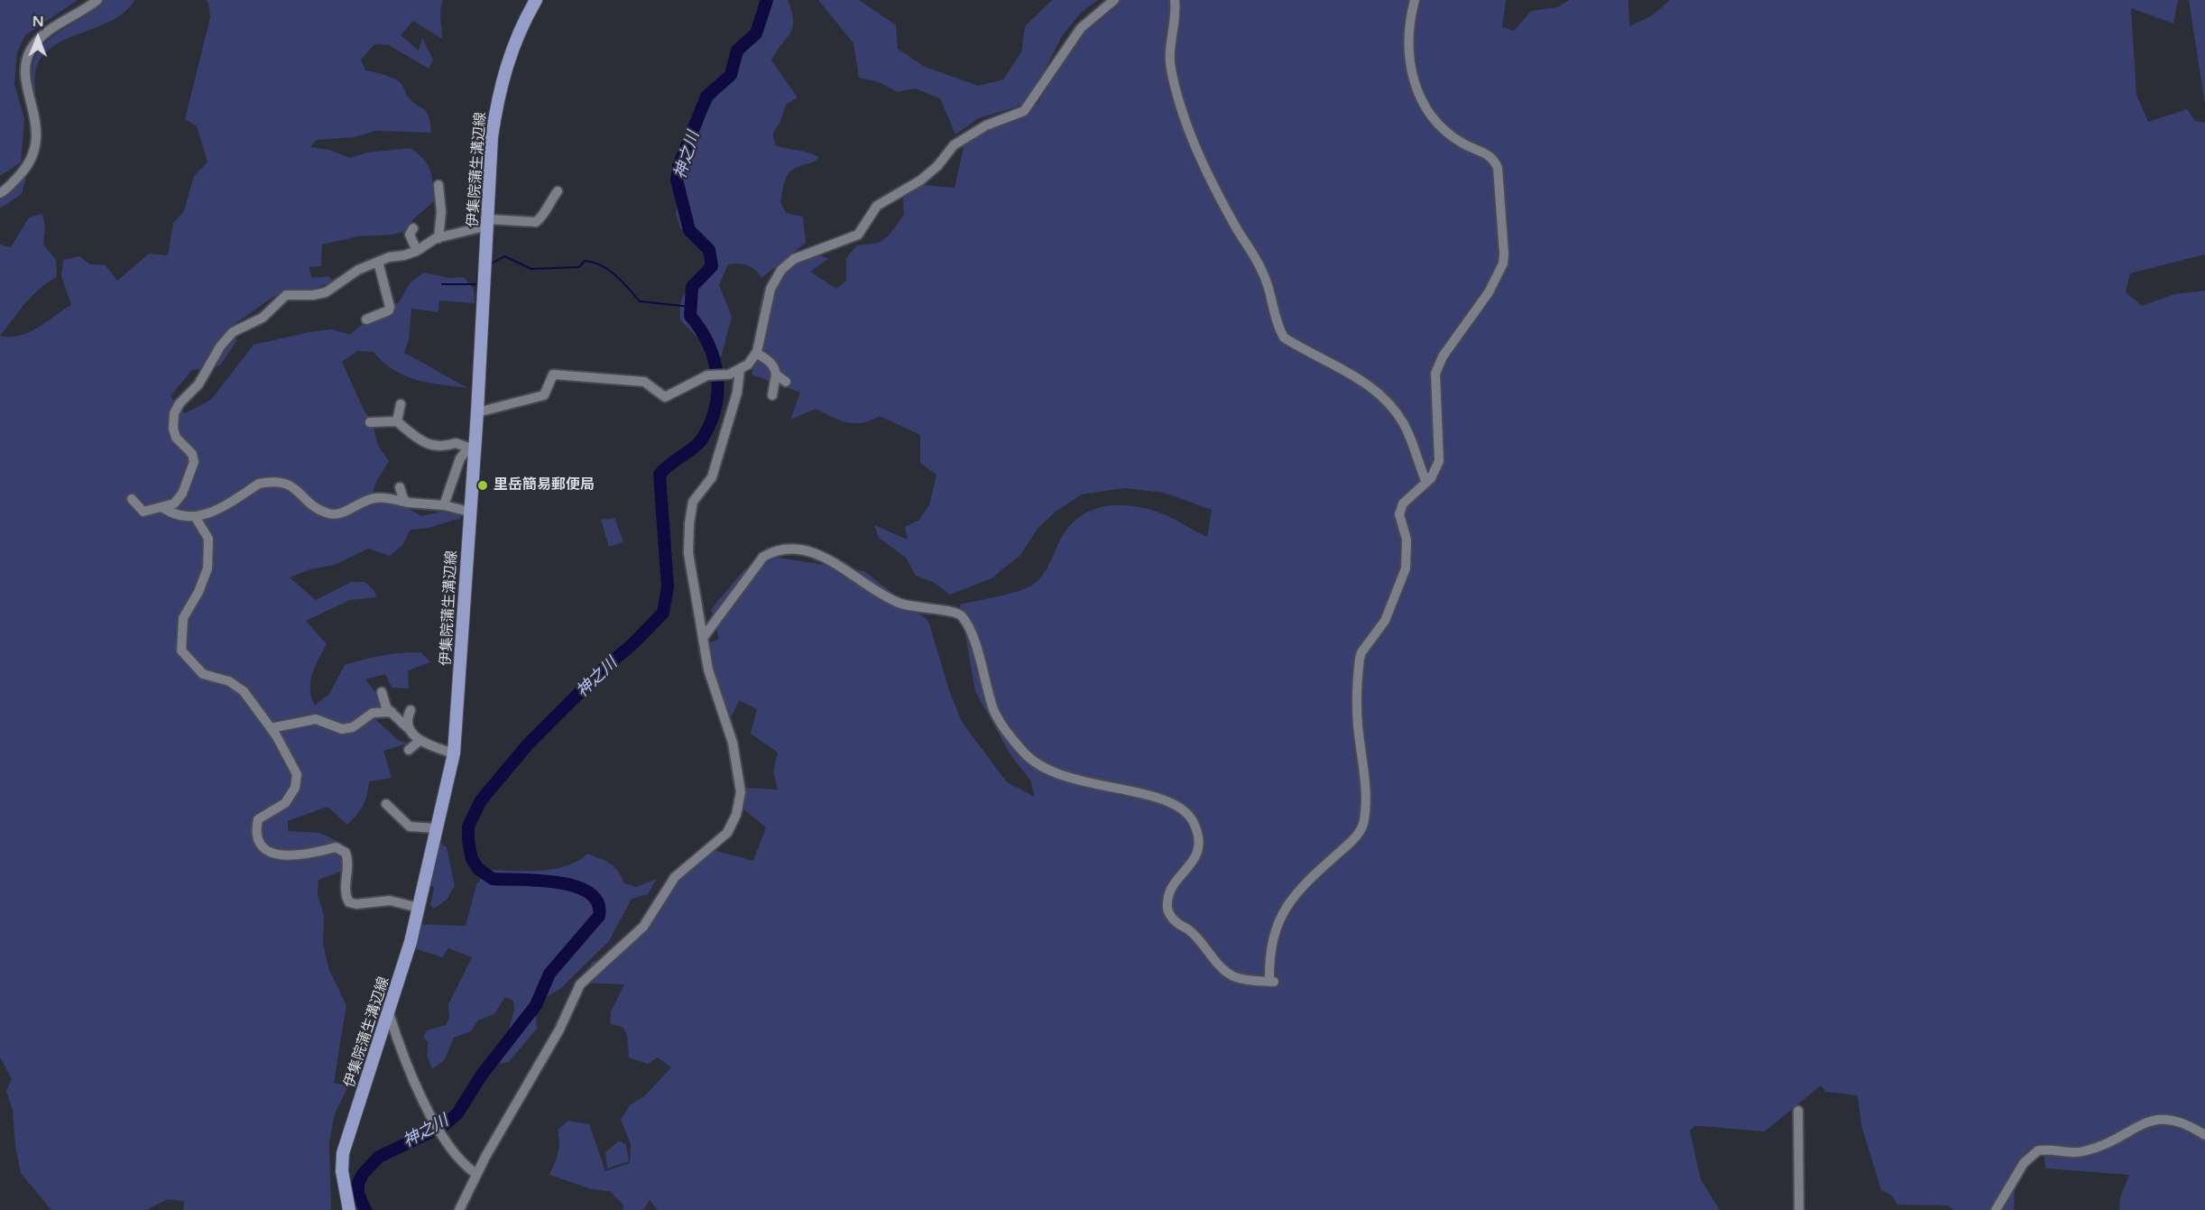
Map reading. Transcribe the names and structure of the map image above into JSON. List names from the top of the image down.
{
  "streets": {
    "main road": ["伊集院蒲生溝辺線"]
  },
  "water": ["神之川"],
  "places": ["里岳簡易郵便局"],
  "north": "top"
}
